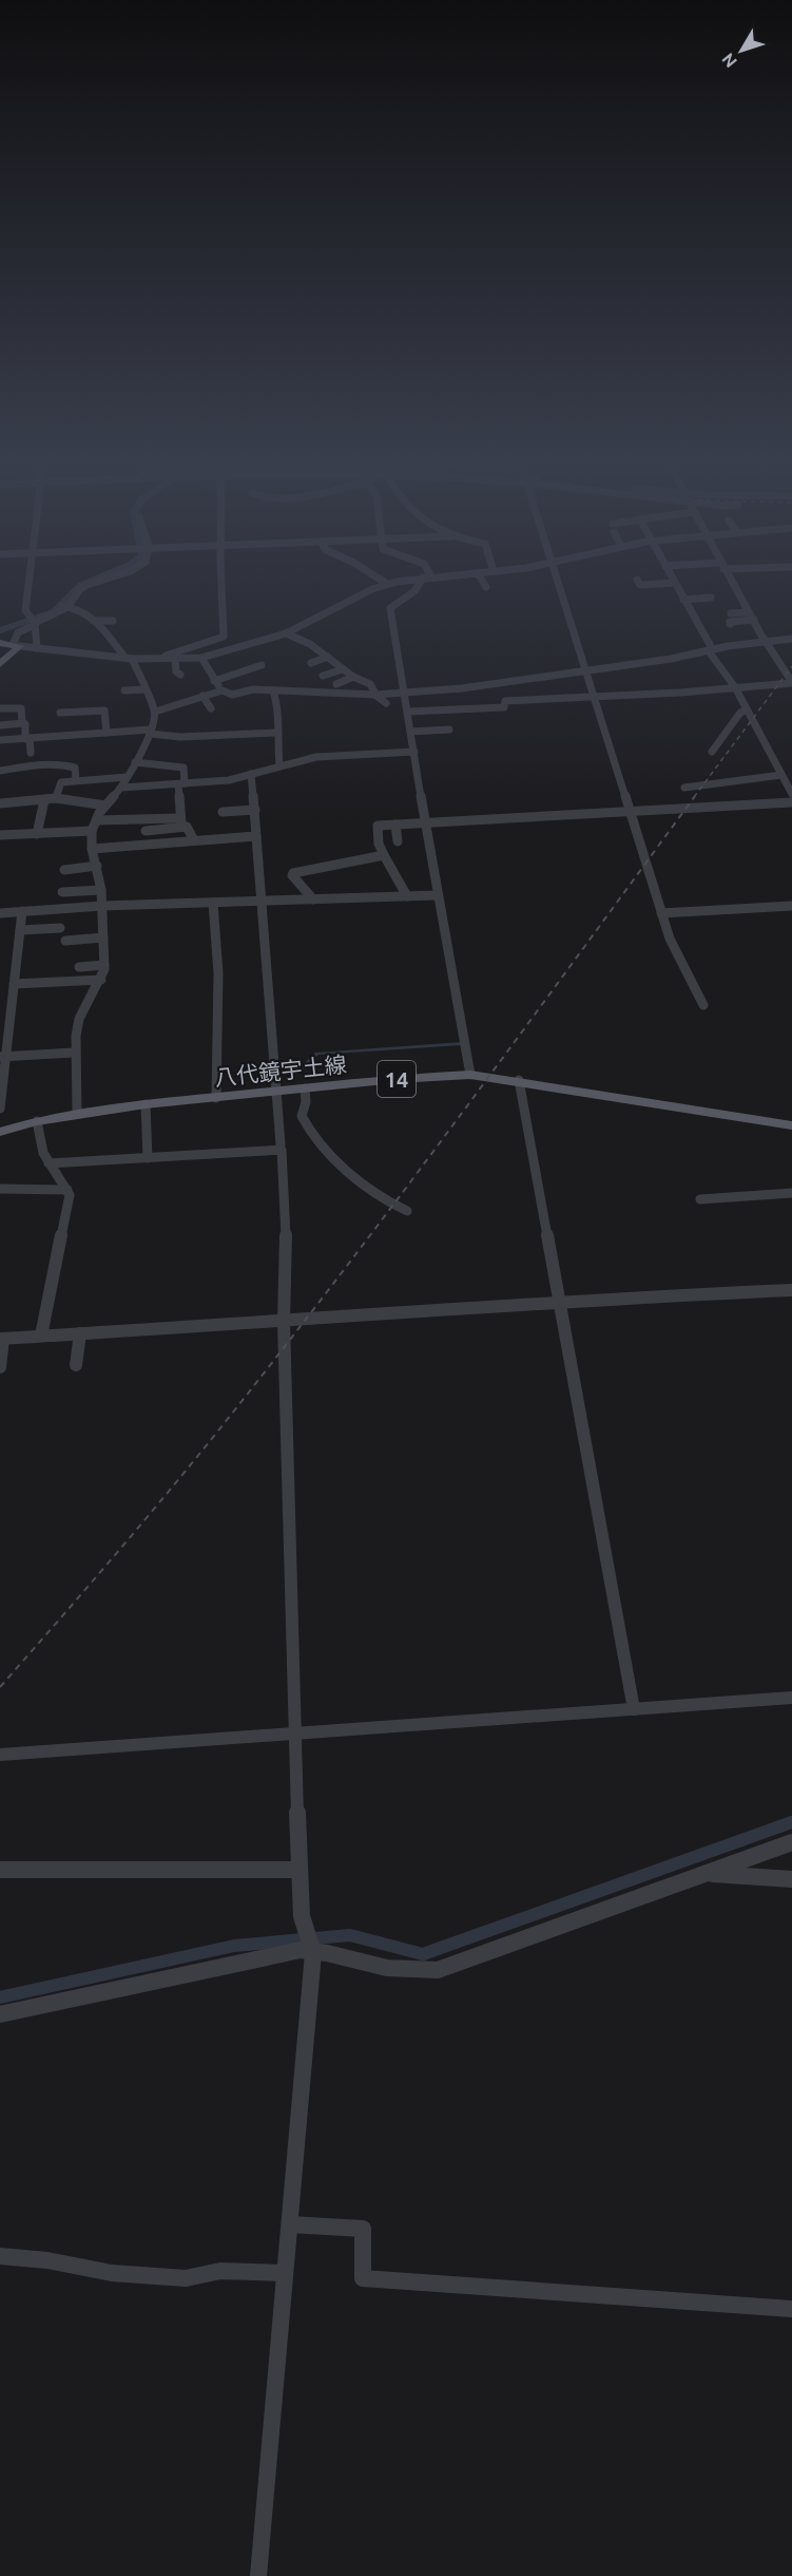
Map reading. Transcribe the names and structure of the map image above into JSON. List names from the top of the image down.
{
  "streets": {
    "main road": ["八代鏡宇土線", "14"]
  },
  "north": "bottom left"
}
